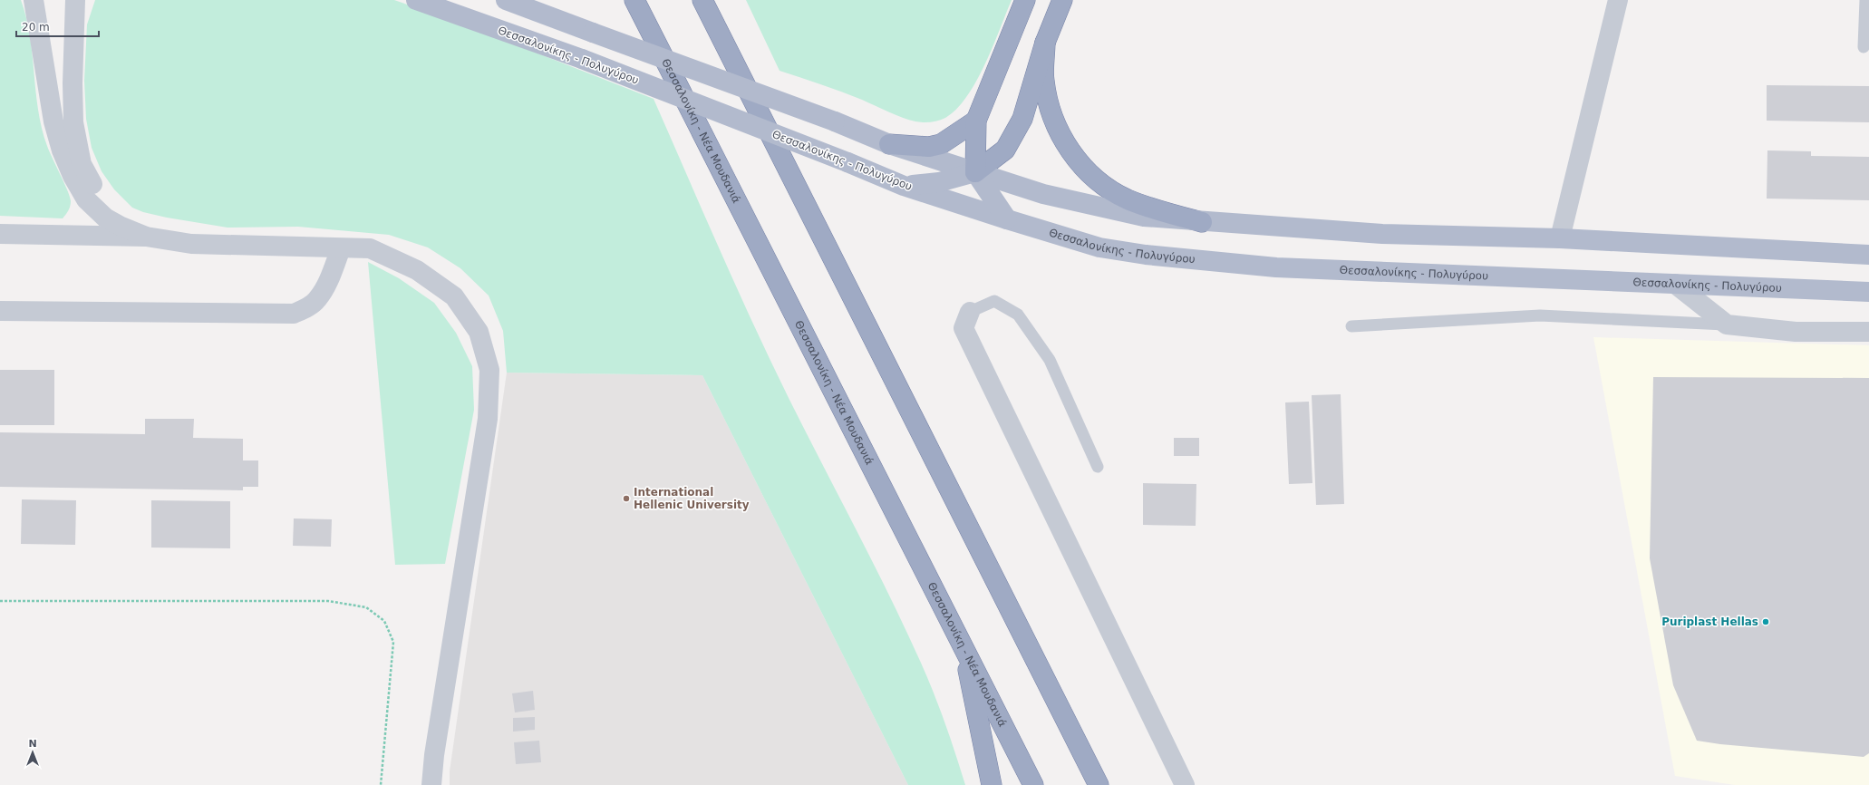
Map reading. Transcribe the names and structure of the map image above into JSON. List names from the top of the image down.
{
  "streets": {
    "highway": ["Θεσσαλονίκη - Νέα Μουδανιά"],
    "main road": ["Θεσσαλονίκης - Πολυγύρου"]
  },
  "places": ["International Hellenic University", "Puriplast Hellas"],
  "scale_bar": "20 m",
  "north": "top"
}
